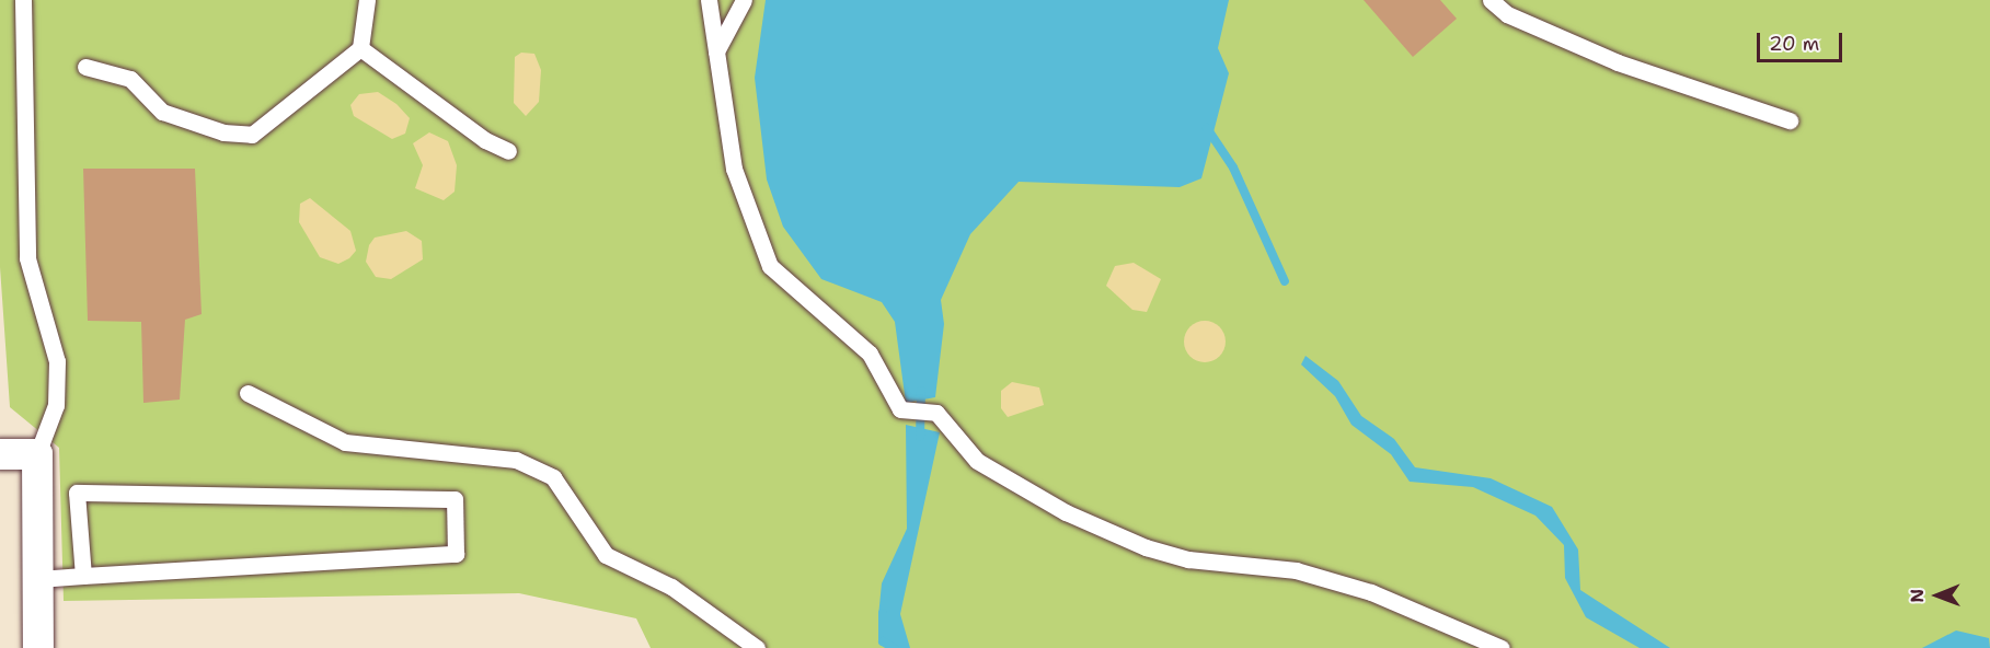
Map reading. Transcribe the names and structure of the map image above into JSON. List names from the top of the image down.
{
  "scale_bar": "20 m",
  "north": "left"
}
